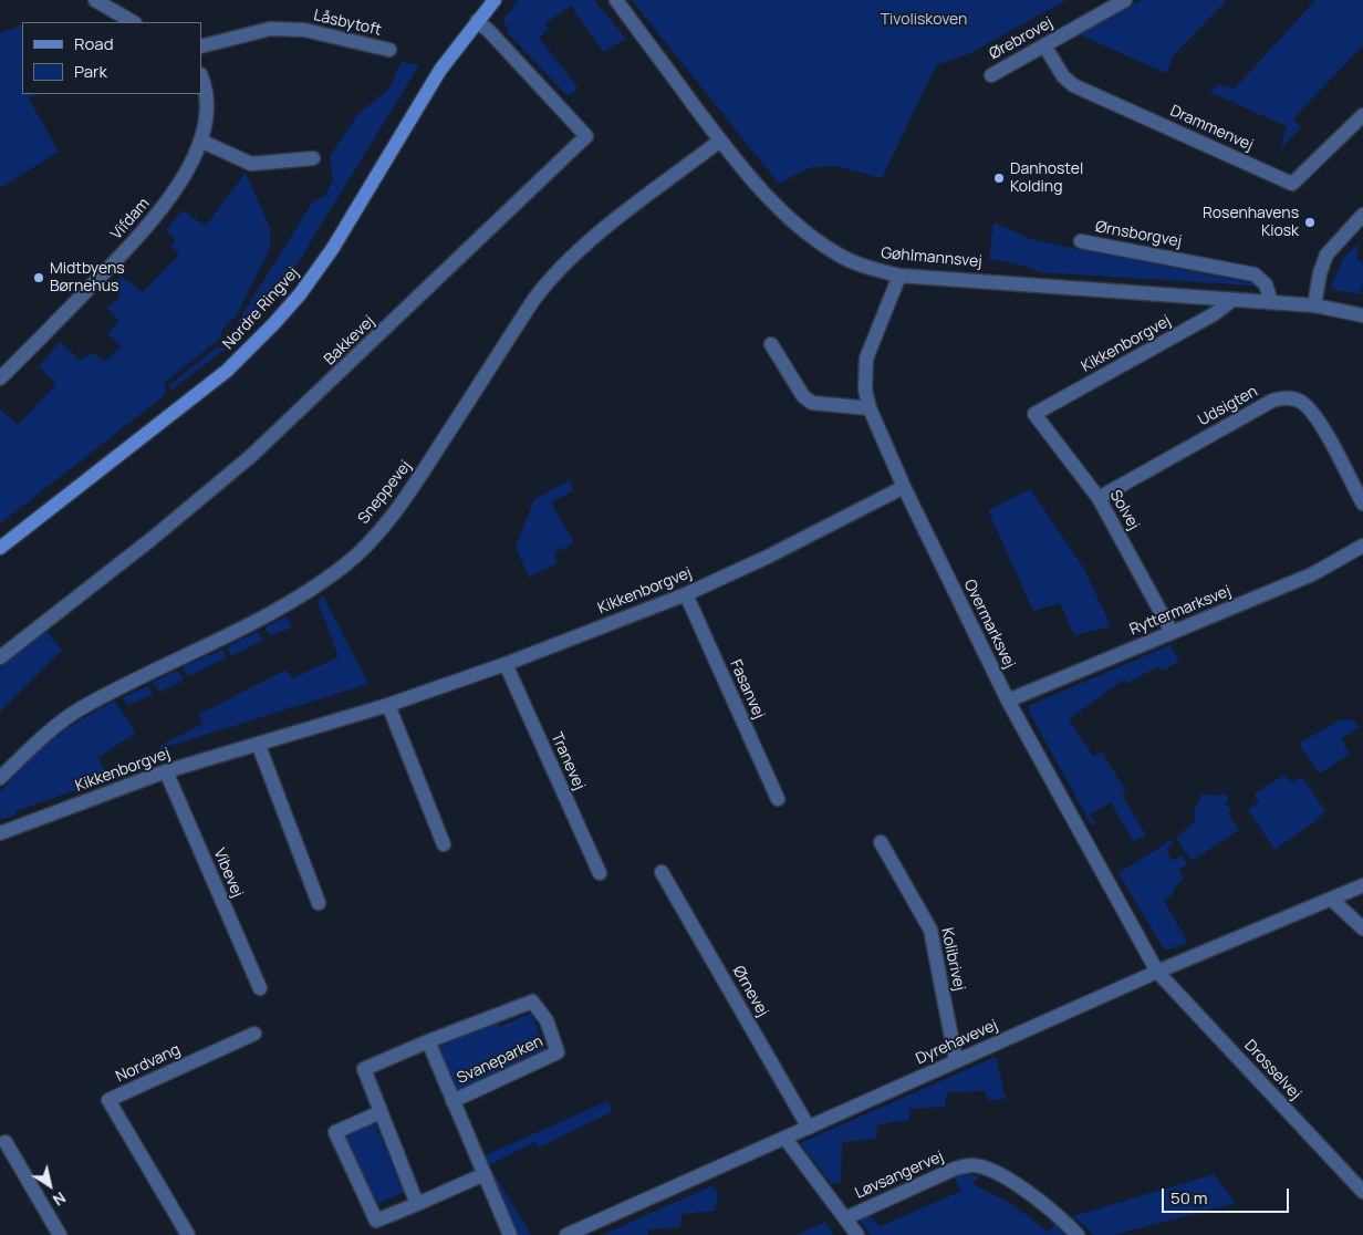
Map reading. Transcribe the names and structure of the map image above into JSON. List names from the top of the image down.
{
  "streets": {
    "main road": ["Nordre Ringvej"],
    "street": [
      "Låsbytoft",
      "Ørebrovej",
      "Drammenvej",
      "Vifdam",
      "Ørnsborgvej",
      "Gøhlmannsvej",
      "Bakkevej",
      "Kikkenborgvej",
      "Udsigten",
      "Sneppevej",
      "Solvej",
      "Ryttermarksvej",
      "Overmarksvej",
      "Fasanvej",
      "Tranevej",
      "Vibevej",
      "Kolibrivej",
      "Ørnevej",
      "Dyrehavevej",
      "Svaneparken",
      "Nordvang",
      "Drosselvej",
      "Løvsangervej"
    ]
  },
  "crossings": [
    ["Ørebrovej", "Drammenvej"],
    ["Ørnsborgvej", "Gøhlmannsvej"],
    ["Gøhlmannsvej", "Kikkenborgvej"],
    ["Gøhlmannsvej", "Sneppevej"],
    ["Gøhlmannsvej", "Overmarksvej"],
    ["Nordre Ringvej", "Bakkevej"],
    ["Kikkenborgvej", "Solvej"],
    ["Kikkenborgvej", "Overmarksvej"],
    ["Kikkenborgvej", "Fasanvej"],
    ["Kikkenborgvej", "Tranevej"],
    ["Kikkenborgvej", "Vibevej"],
    ["Udsigten", "Solvej"],
    ["Solvej", "Ryttermarksvej"],
    ["Ryttermarksvej", "Overmarksvej"],
    ["Overmarksvej", "Dyrehavevej"],
    ["Overmarksvej", "Drosselvej"],
    ["Kolibrivej", "Dyrehavevej"],
    ["Ørnevej", "Dyrehavevej"],
    ["Dyrehavevej", "Drosselvej"]
  ],
  "parks": ["Tivoliskoven"],
  "places": ["Danhostel Kolding", "Rosenhavens Kiosk", "Midtbyens Børnehus"],
  "legend": ["Road", "Park"],
  "scale_bar": "50 m",
  "north": "bottom right"
}
